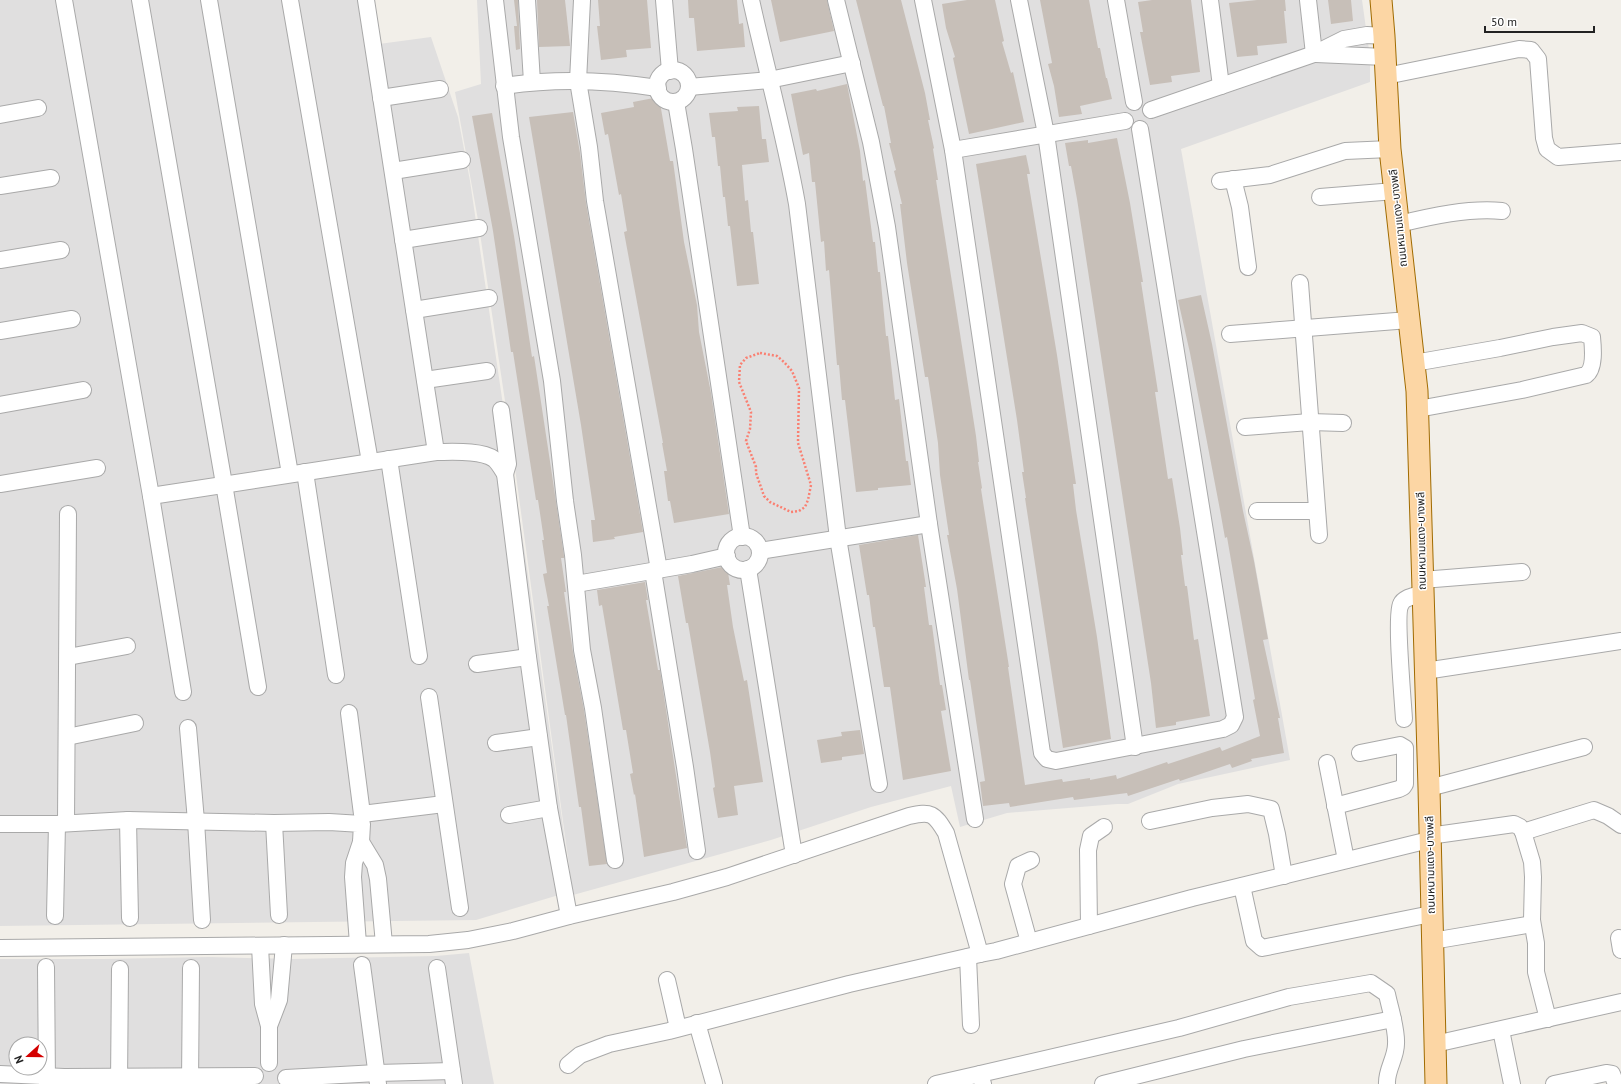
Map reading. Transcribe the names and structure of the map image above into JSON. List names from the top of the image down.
{
  "streets": {
    "main road": ["ถนนหนามแดง-บางพลี"]
  },
  "scale_bar": "50 m",
  "north": "left"
}
